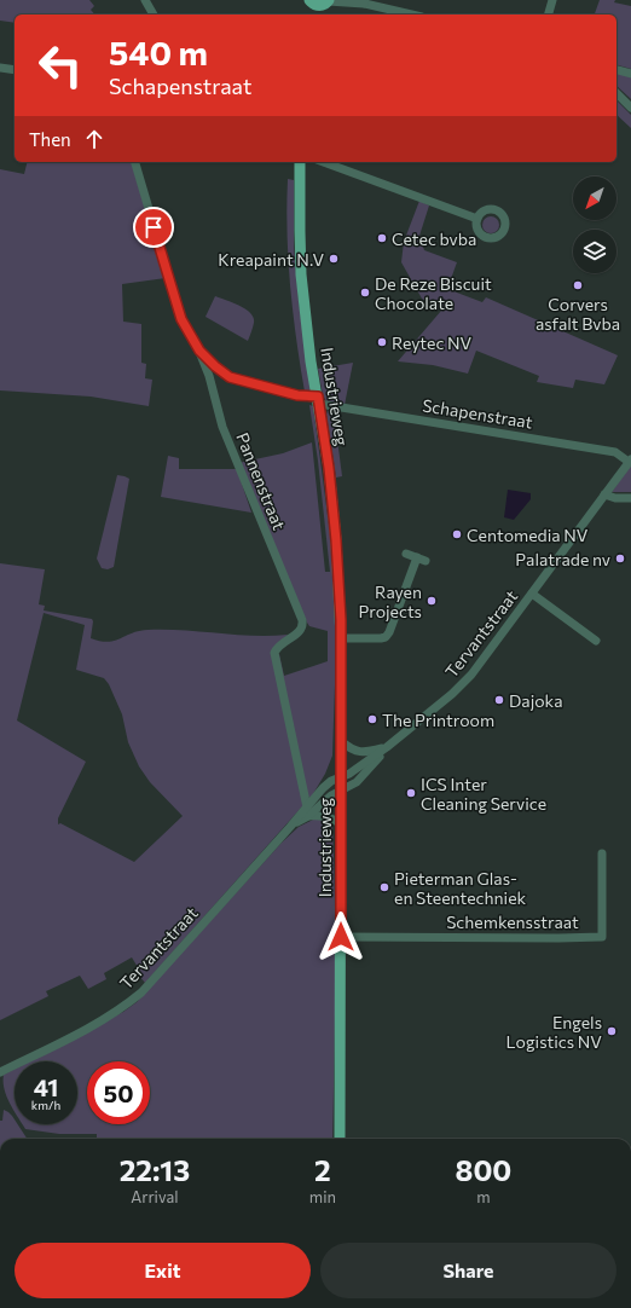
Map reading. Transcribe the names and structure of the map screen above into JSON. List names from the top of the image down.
{
  "streets": {
    "main road": ["Industrieweg"],
    "street": [
      "Schapenstraat",
      "Pannenstraat",
      "Tervantstraat",
      "Schemkensstraat"
    ]
  },
  "crossings": [
    ["Industrieweg", "Schapenstraat"],
    ["Industrieweg", "Tervantstraat"],
    ["Industrieweg", "Schemkensstraat"],
    ["Schapenstraat", "Pannenstraat"],
    ["Schapenstraat", "Tervantstraat"],
    ["Pannenstraat", "Tervantstraat"]
  ],
  "places": [
    "Cetec bvba",
    "Kreapaint N.V",
    "Corvers asfalt Bvba",
    "De Reze Biscuit Chocolate",
    "Reytec NV",
    "Centomedia NV",
    "Palatrade nv",
    "Rayen Projects",
    "Dajoka",
    "The Printroom",
    "ICS Inter Cleaning Service",
    "Pieterman Glas- en Steentechniek",
    "Engels Logistics NV"
  ],
  "north": "bottom left",
  "page": {
    "turn": ["540 m", "Schapenstraat"],
    "then": "Then",
    "speed": "41 km/h",
    "limit": "50",
    "eta": [
      "22:13",
      "Arrival",
      "2",
      "min",
      "800",
      "m"
    ],
    "buttons": ["Exit", "Share"]
  }
}
